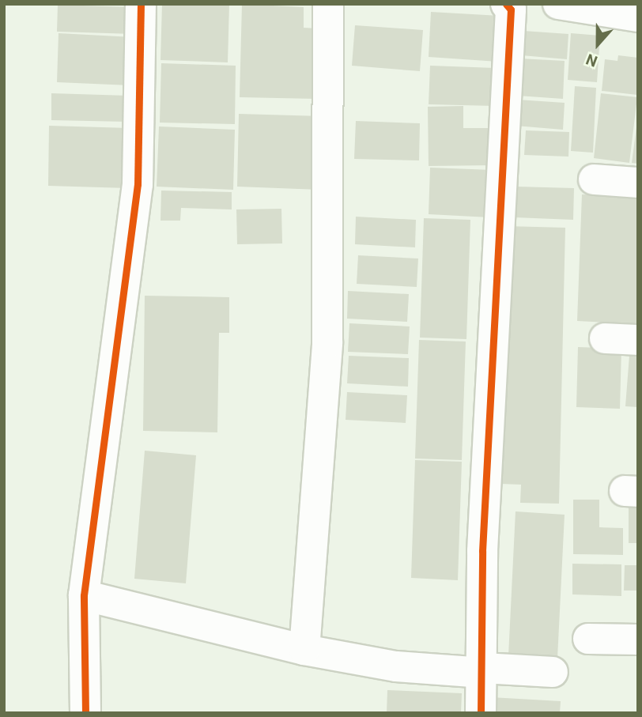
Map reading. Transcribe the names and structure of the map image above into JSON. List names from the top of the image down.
{
  "north": "bottom"
}
